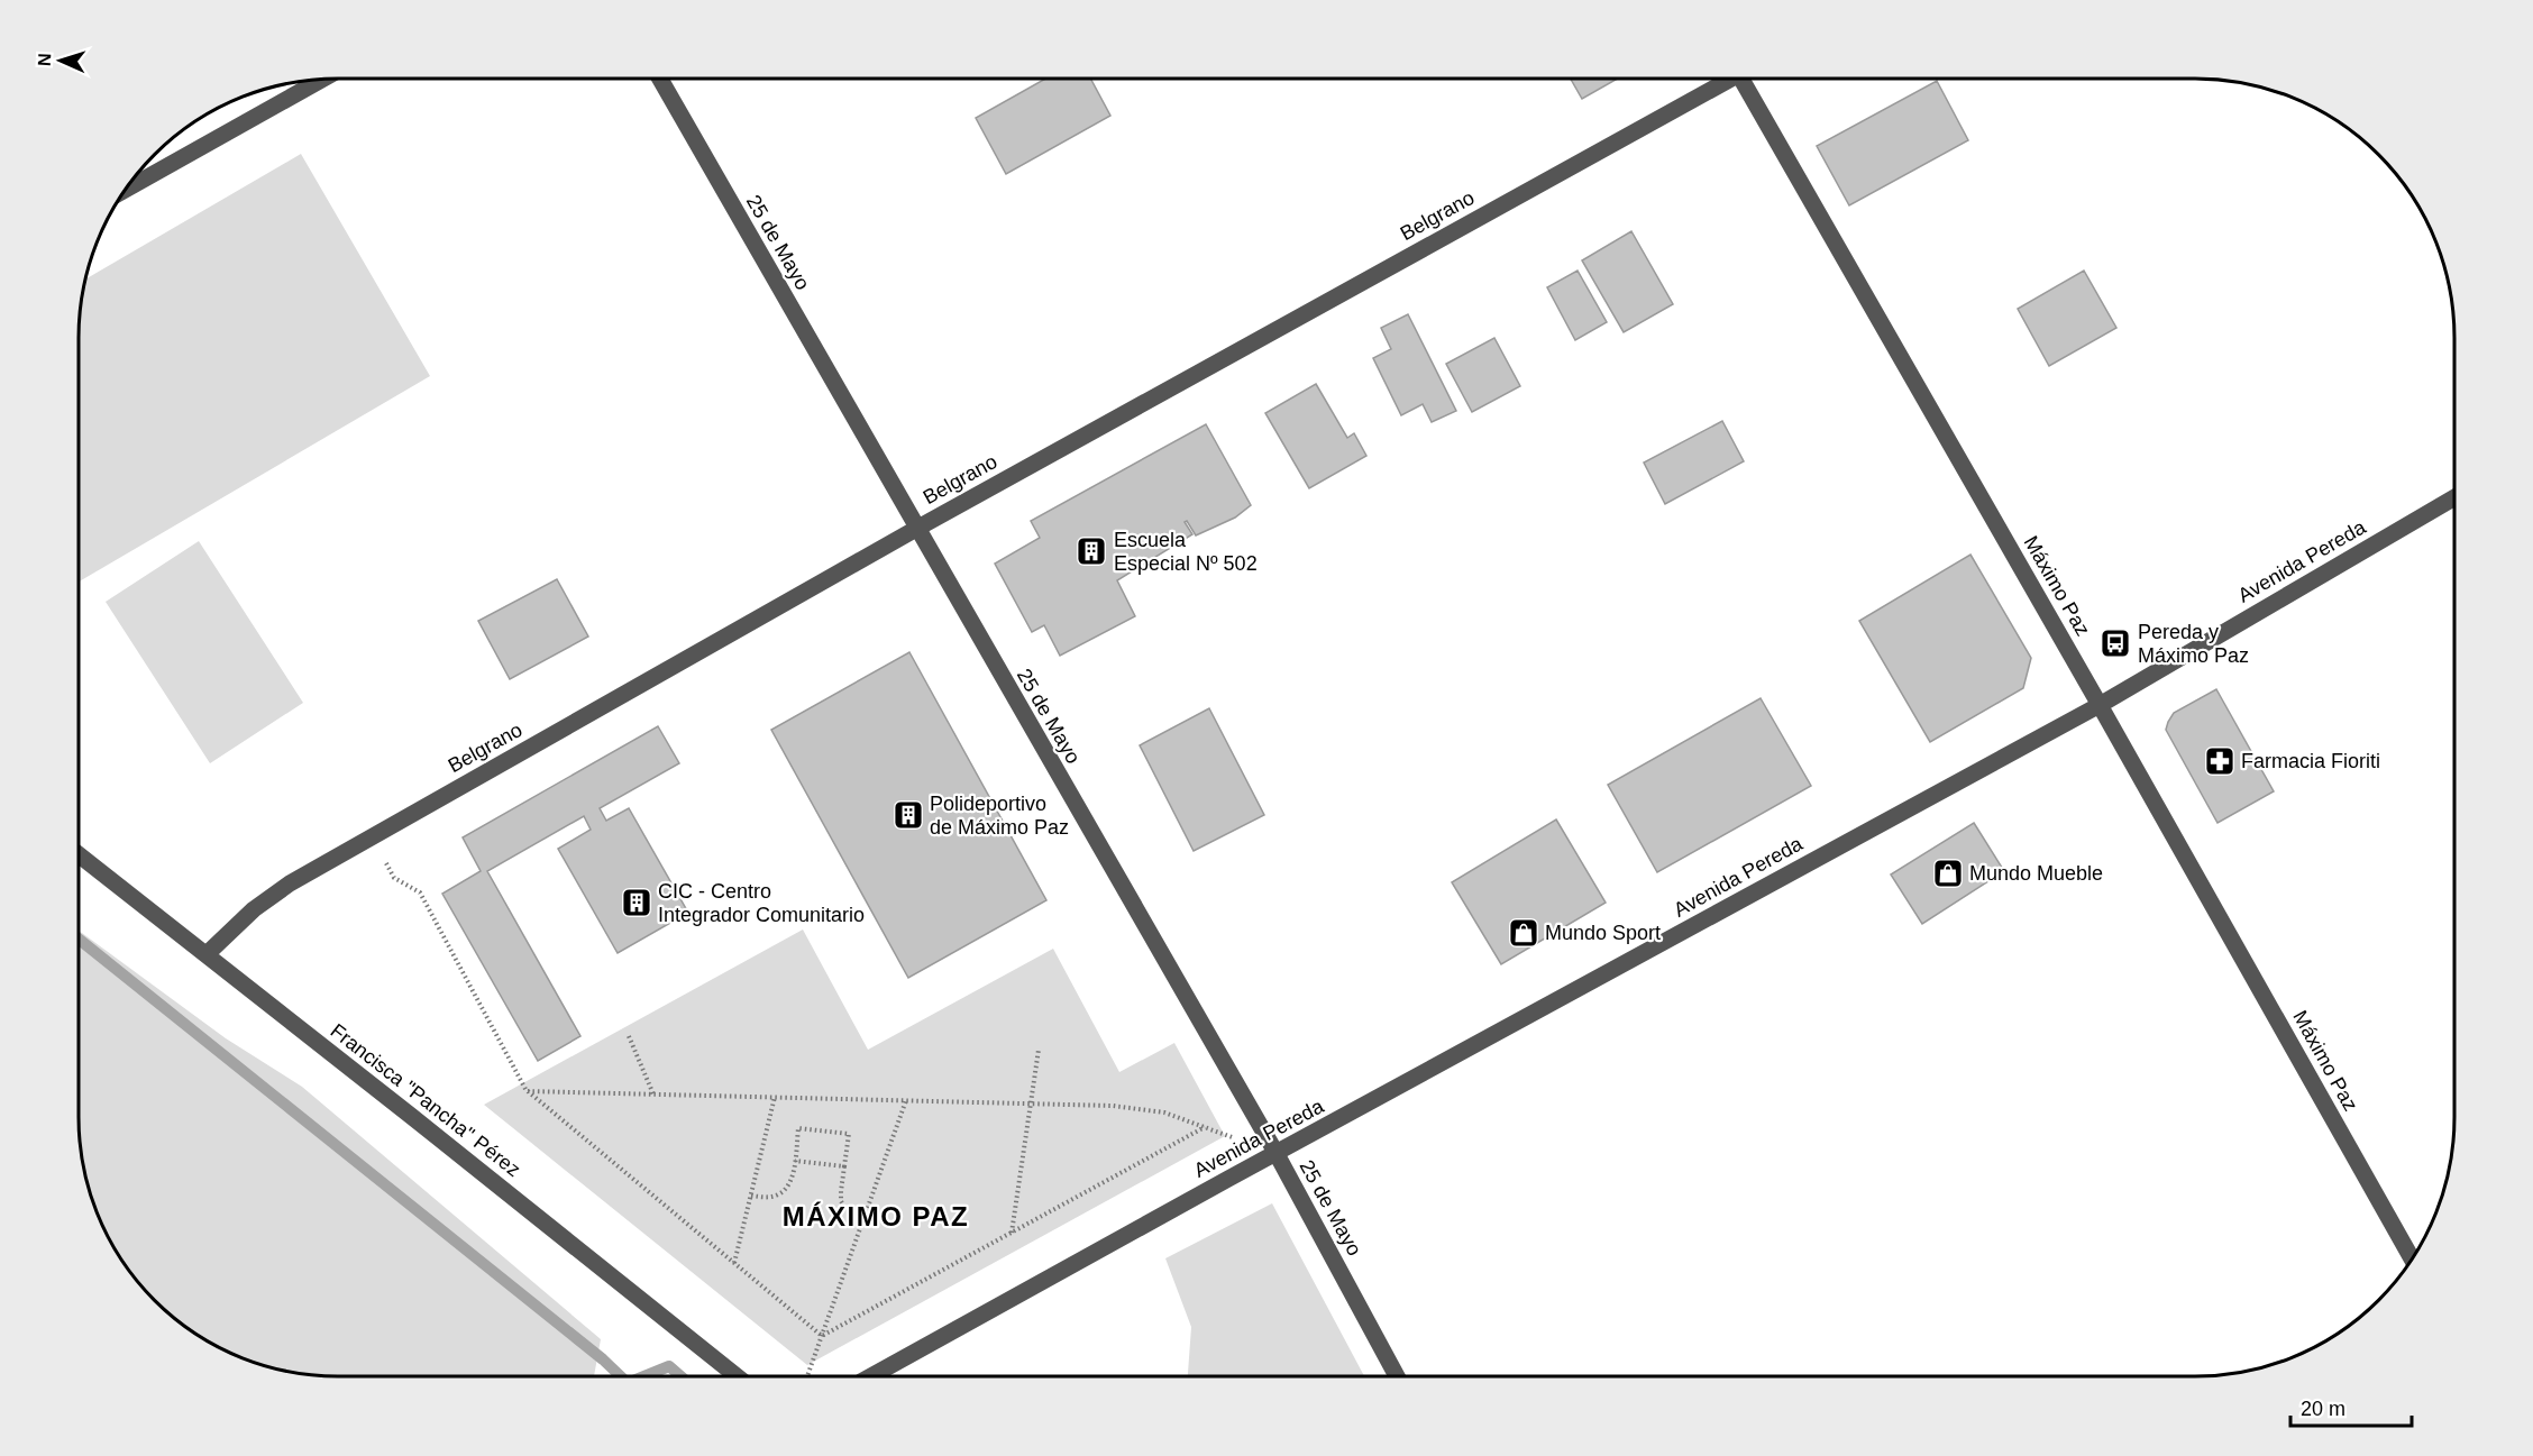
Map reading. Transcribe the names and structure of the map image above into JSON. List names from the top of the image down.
{
  "streets": {
    "street": [
      "Belgrano",
      "25 de Mayo",
      "Avenida Pereda",
      "Máximo Paz",
      "Francisca \"Pancha\" Pérez"
    ]
  },
  "crossings": [
    ["Belgrano", "25 de Mayo"],
    ["Belgrano", "Francisca \"Pancha\" Pérez"],
    ["25 de Mayo", "Avenida Pereda"],
    ["Avenida Pereda", "Máximo Paz"]
  ],
  "districts": ["MÁXIMO PAZ"],
  "places": {
    "building": ["Escuela Especial Nº 502", "Polideportivo de Máximo Paz", "CIC - Centro Integrador Comunitario"],
    "bus stop": ["Pereda y Máximo Paz"],
    "pharmacy": ["Farmacia Fioriti"],
    "shop": ["Mundo Mueble", "Mundo Sport"]
  },
  "scale_bar": "20 m",
  "north": "left"
}
